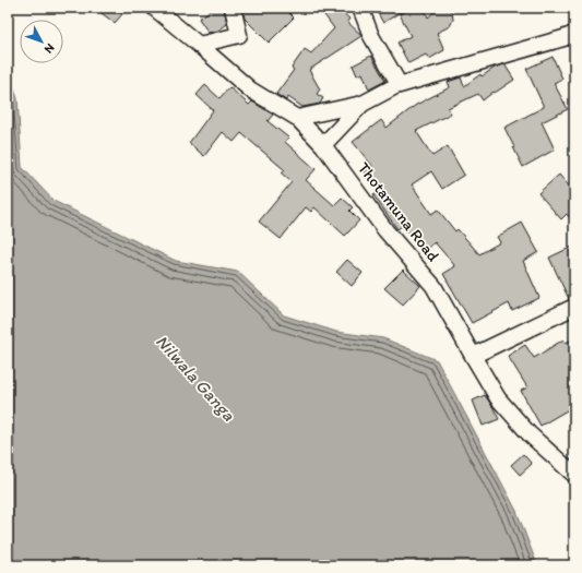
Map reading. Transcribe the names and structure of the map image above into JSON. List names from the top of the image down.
{
  "streets": {
    "street": ["Thotamuna Road"]
  },
  "water": ["Nilwala Ganga"],
  "north": "bottom right"
}
